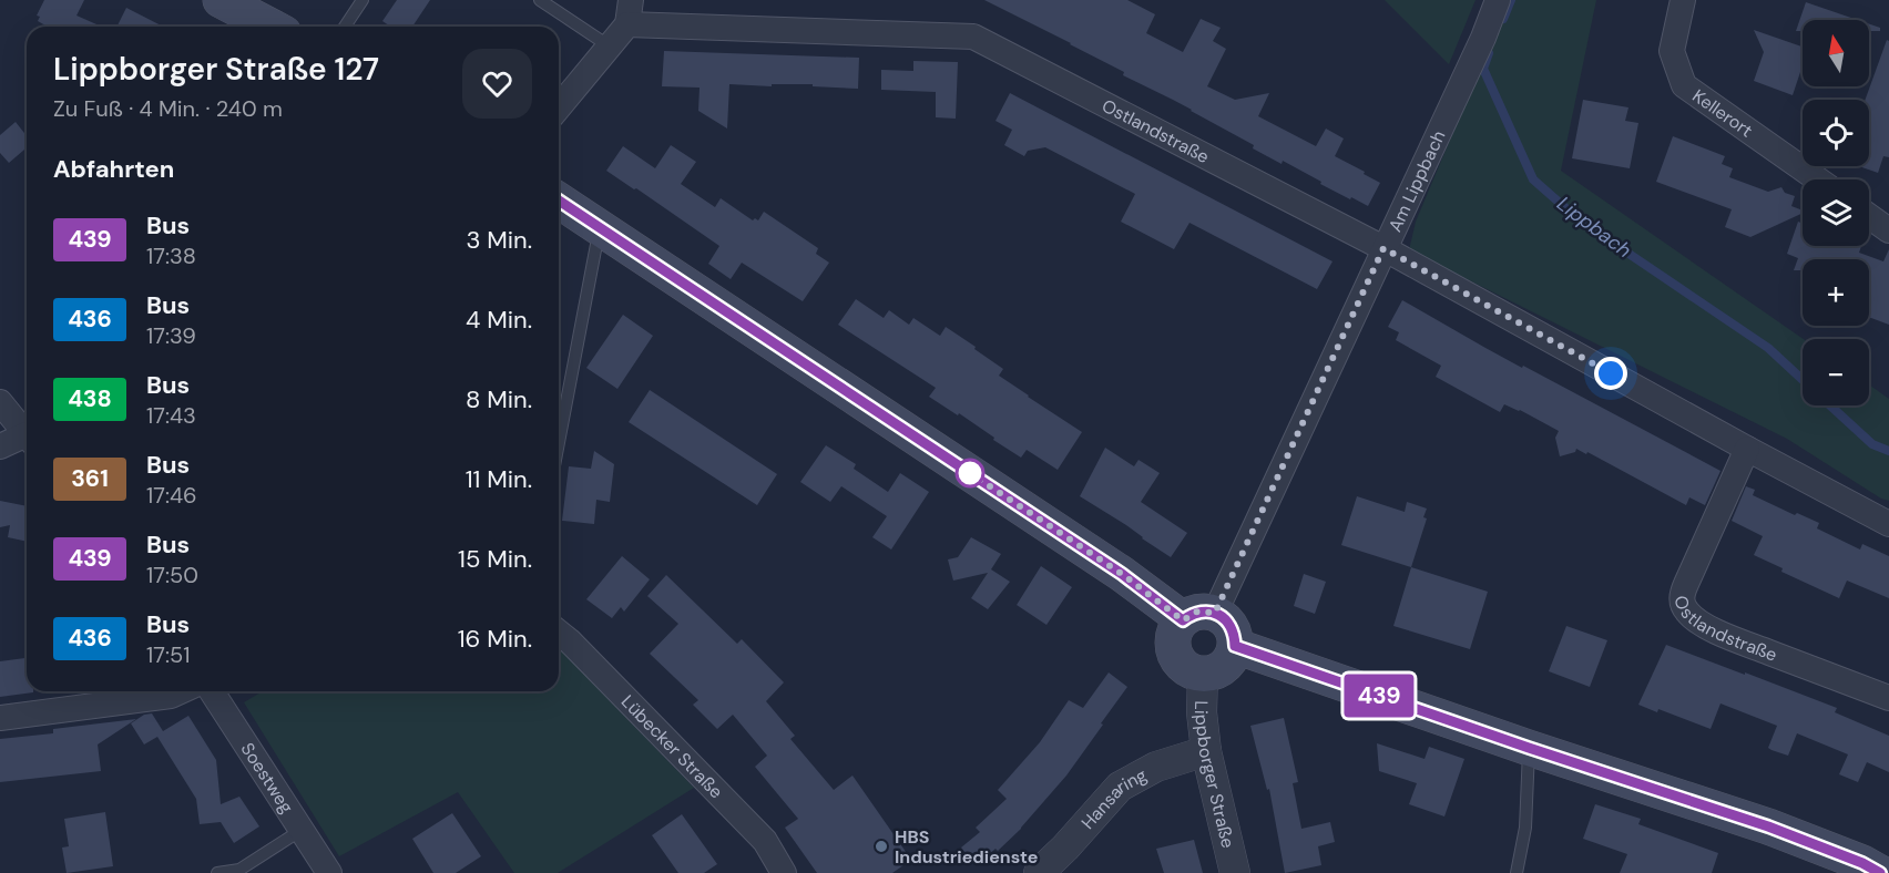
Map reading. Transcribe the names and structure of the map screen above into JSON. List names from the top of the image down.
{
  "streets": {
    "street": [
      "Kellerort",
      "Ostlandstraße",
      "Am Lippbach",
      "Lübecker Straße",
      "Lippborger Straße",
      "Soestweg",
      "Hansaring"
    ]
  },
  "crossings": [
    ["Ostlandstraße", "Am Lippbach"],
    ["Am Lippbach", "Lippborger Straße"],
    ["Lippborger Straße", "Hansaring"]
  ],
  "water": ["Lippbach"],
  "places": ["HBS Industriedienste"],
  "lines": ["bus line 439"],
  "north": "top",
  "page": {
    "on_map": "439",
    "map_buttons": ["+", "−"],
    "heading": [
      ["Lippborger Straße 127", "Zu Fuß · 4 Min. · 240 m"],
      "Abfahrten"
    ],
    "list": [
      {
        "mark": "439",
        "name": "Bus",
        "note": "17:38",
        "value": "3 Min."
      },
      {
        "mark": "436",
        "name": "Bus",
        "note": "17:39",
        "value": "4 Min."
      },
      {
        "mark": "438",
        "name": "Bus",
        "note": "17:43",
        "value": "8 Min."
      },
      {
        "mark": "361",
        "name": "Bus",
        "note": "17:46",
        "value": "11 Min."
      },
      {
        "mark": "439",
        "name": "Bus",
        "note": "17:50",
        "value": "15 Min."
      },
      {
        "mark": "436",
        "name": "Bus",
        "note": "17:51",
        "value": "16 Min."
      }
    ]
  }
}
